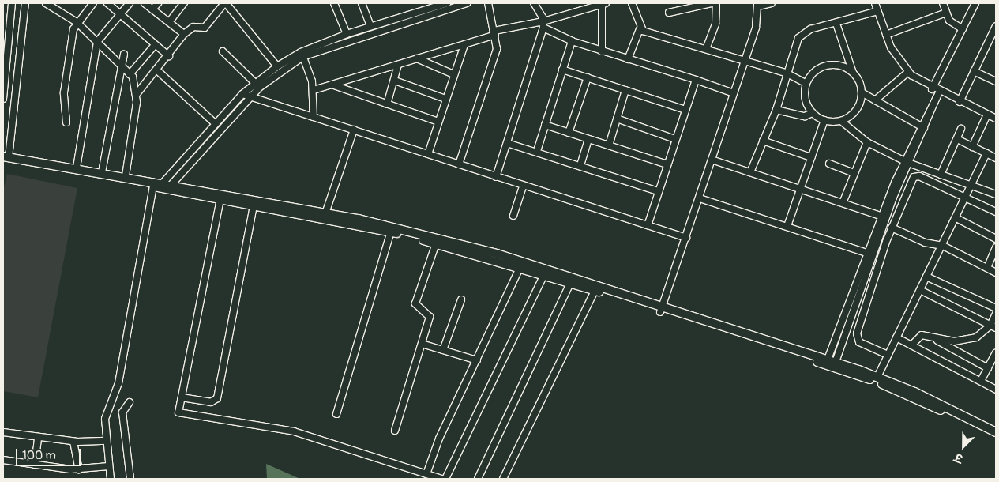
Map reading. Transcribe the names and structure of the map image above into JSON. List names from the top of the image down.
{
  "scale_bar": "100 m",
  "north": "bottom left"
}
